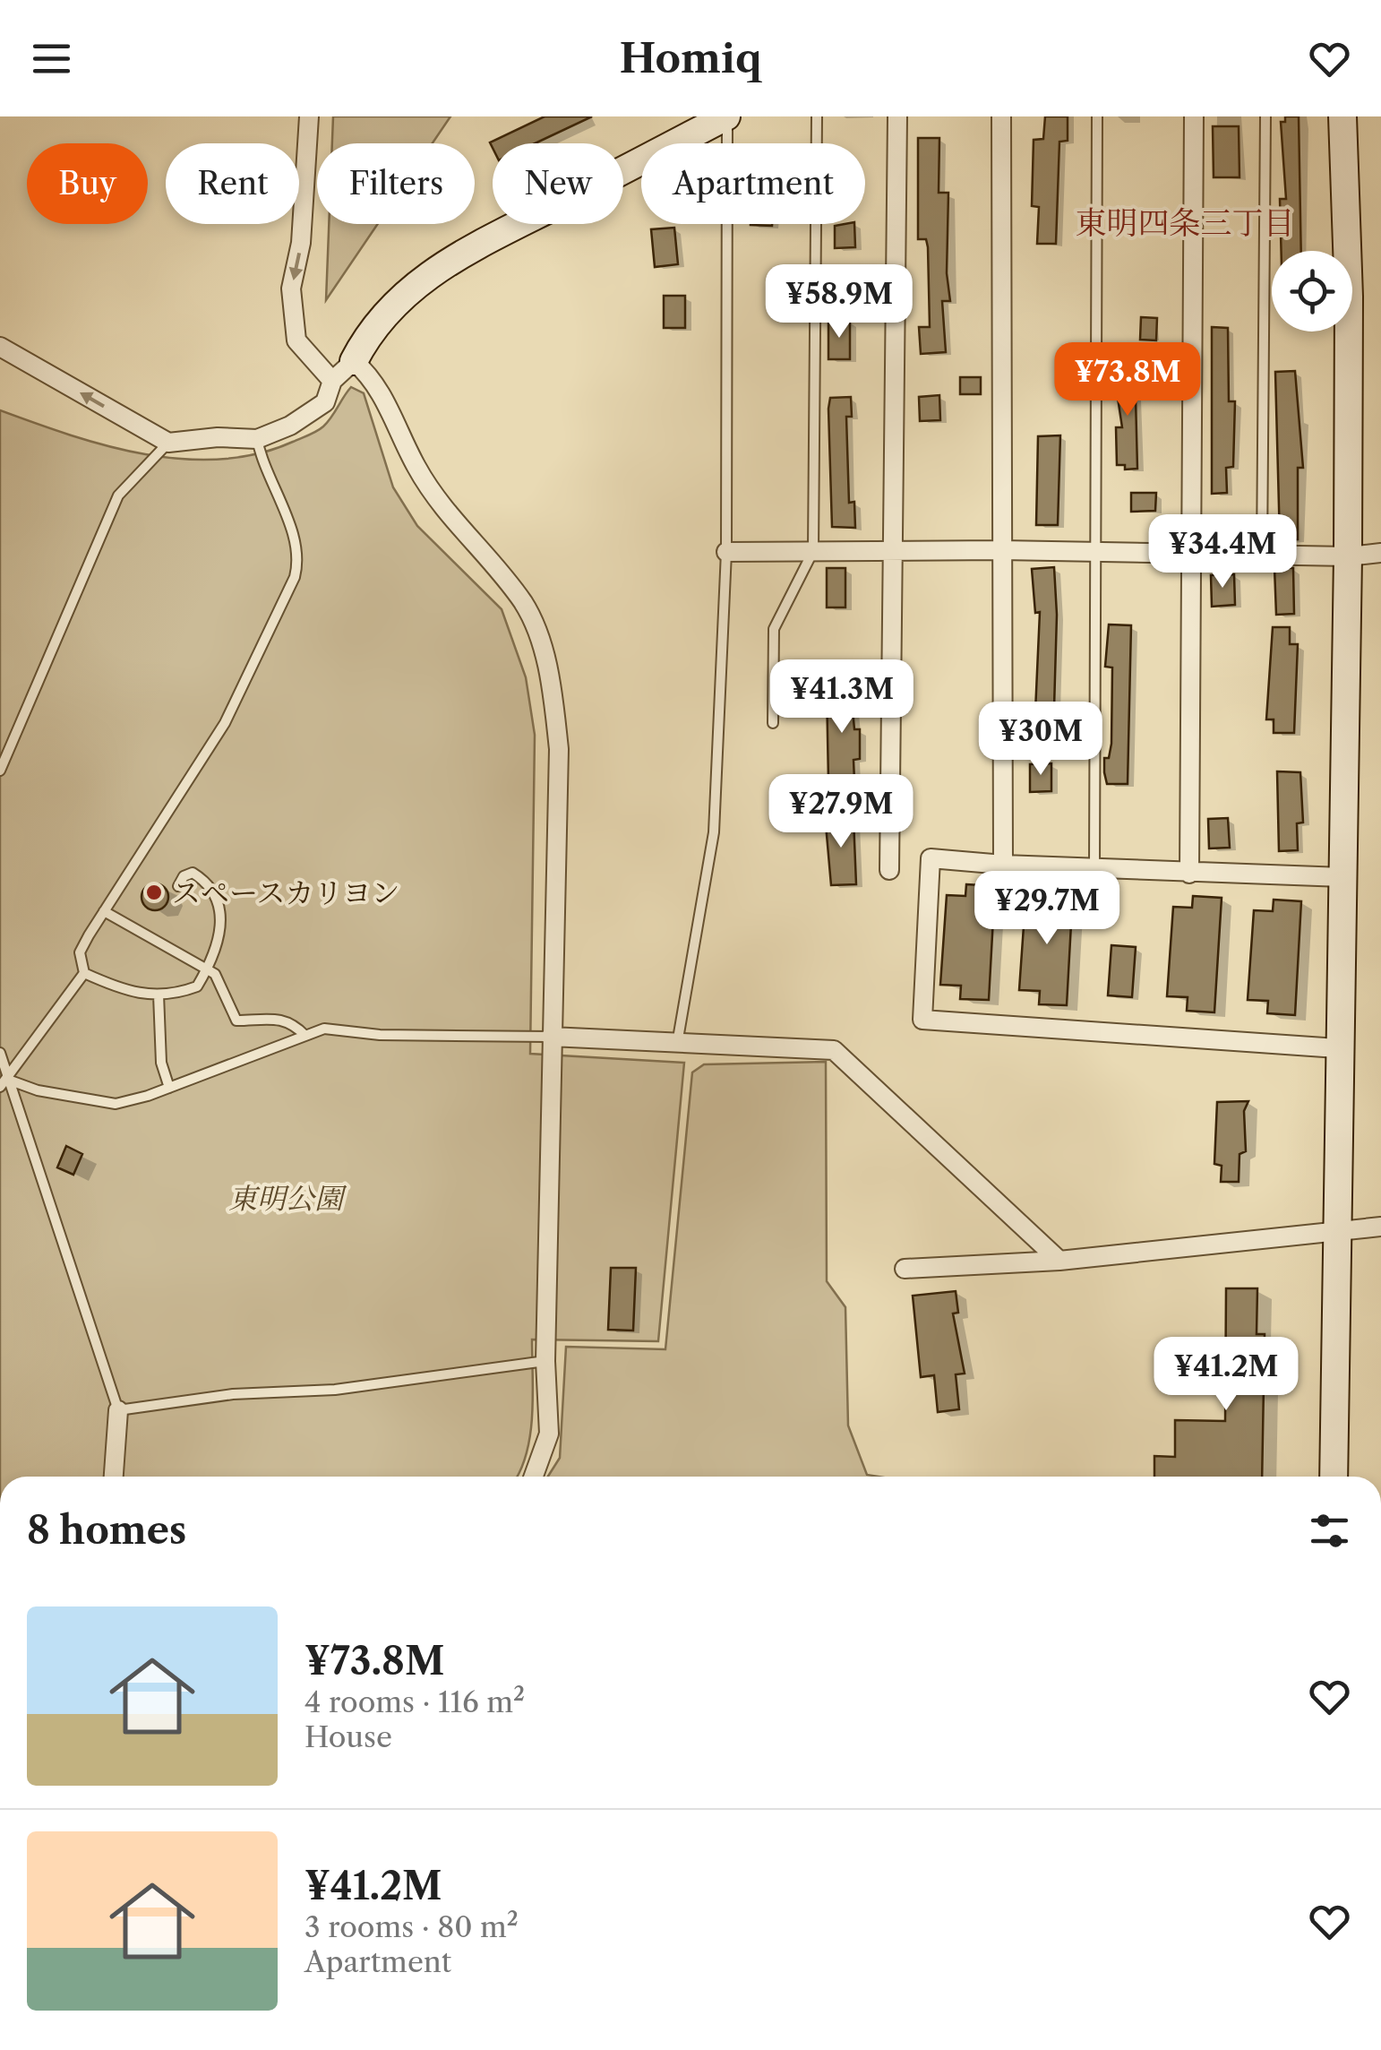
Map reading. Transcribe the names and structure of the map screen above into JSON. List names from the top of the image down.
{
  "districts": ["東明四条三丁目"],
  "parks": ["東明公園"],
  "places": ["スペースカリヨン"],
  "page": {
    "header": "Homiq",
    "chip": [
      "Buy",
      "Rent",
      "Filters",
      "New",
      "Apartment"
    ],
    "price": [
      "¥58.9M",
      "¥73.8M",
      "¥34.4M",
      "¥41.3M",
      "¥30M",
      "¥27.9M",
      "¥29.7M",
      "¥41.2M"
    ],
    "heading": "8 homes",
    "list": [
      {
        "name": "¥73.8M",
        "note": "4 rooms · 116 m² · House"
      },
      {
        "name": "¥41.2M",
        "note": "3 rooms · 80 m² · Apartment"
      }
    ]
  }
}
